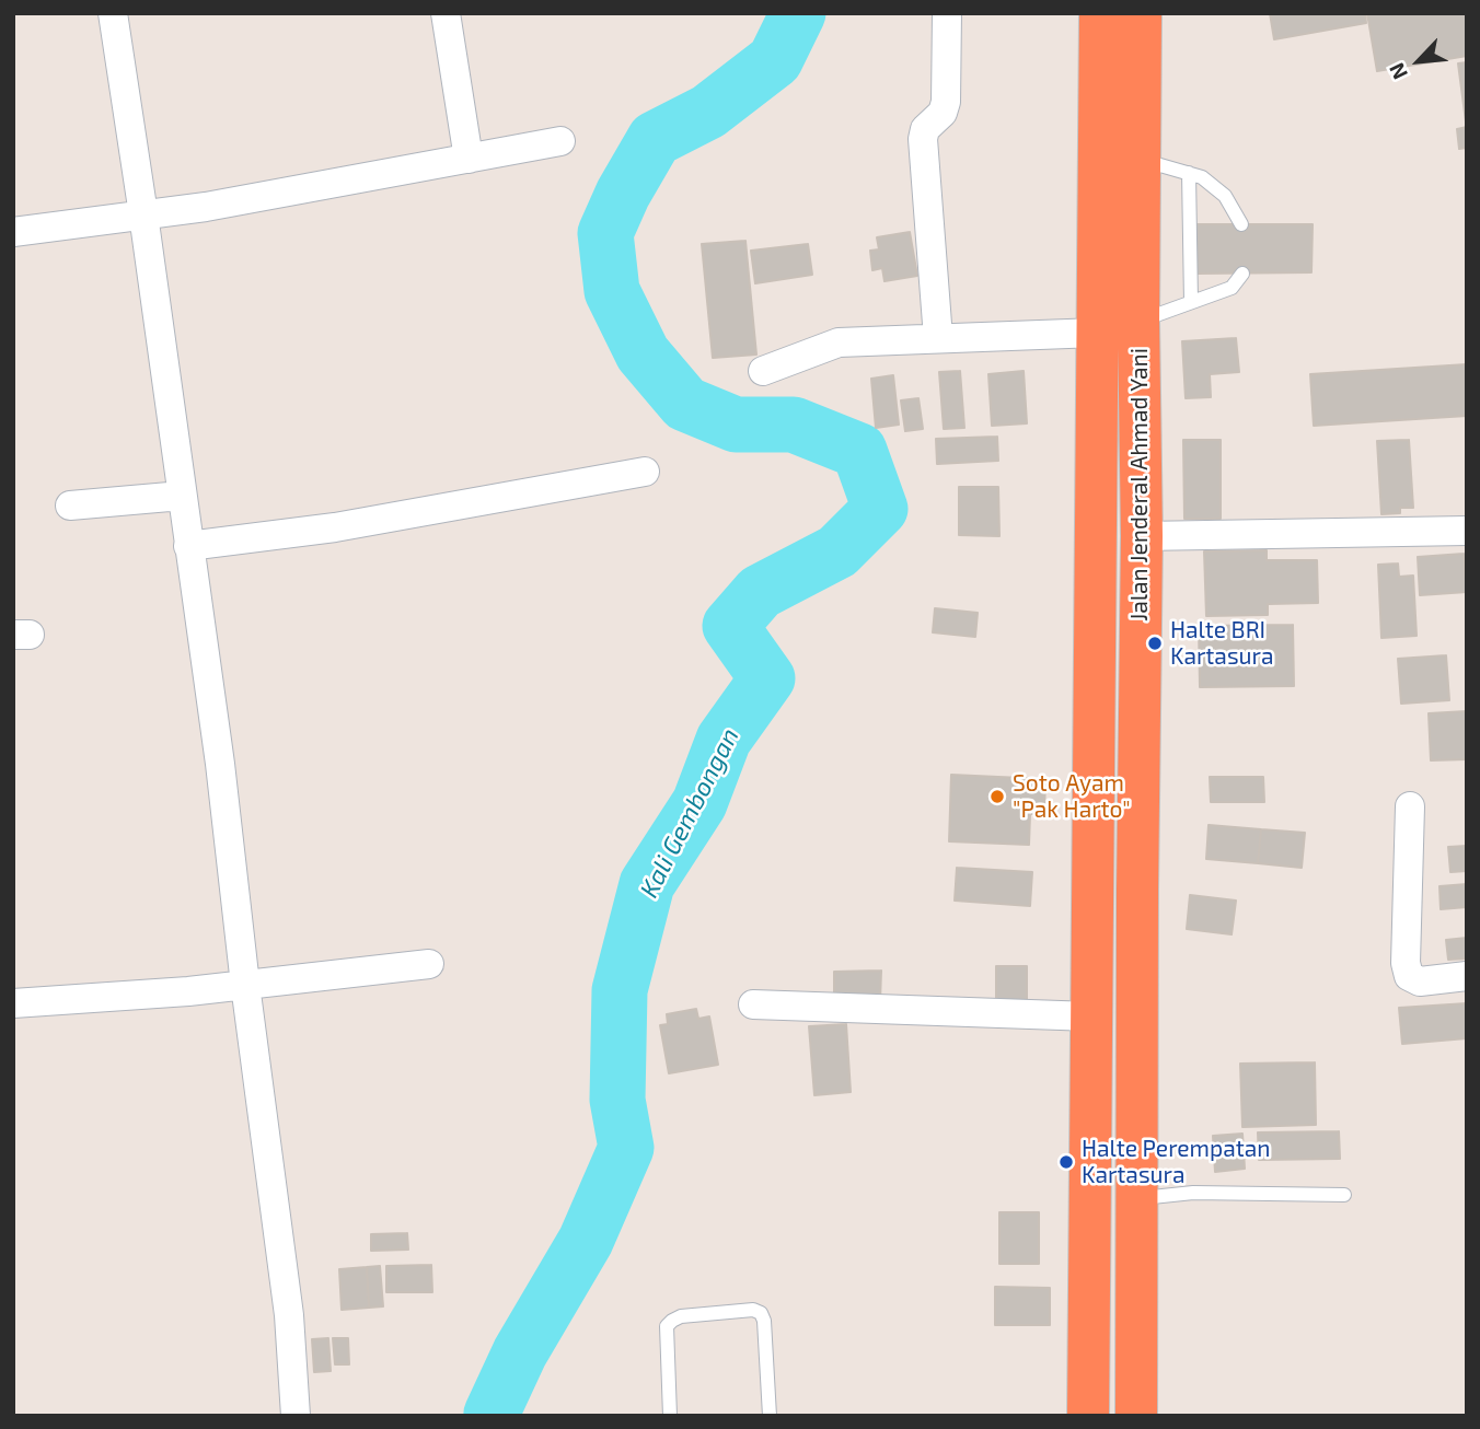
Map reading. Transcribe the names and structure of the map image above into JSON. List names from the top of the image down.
{
  "streets": {
    "highway": ["Jalan Jenderal Ahmad Yani"]
  },
  "water": ["Kali Gembongan"],
  "places": ["Halte BRI Kartasura", "Soto Ayam \"Pak Harto\"", "Halte Perempatan Kartasura"],
  "north": "bottom left"
}
